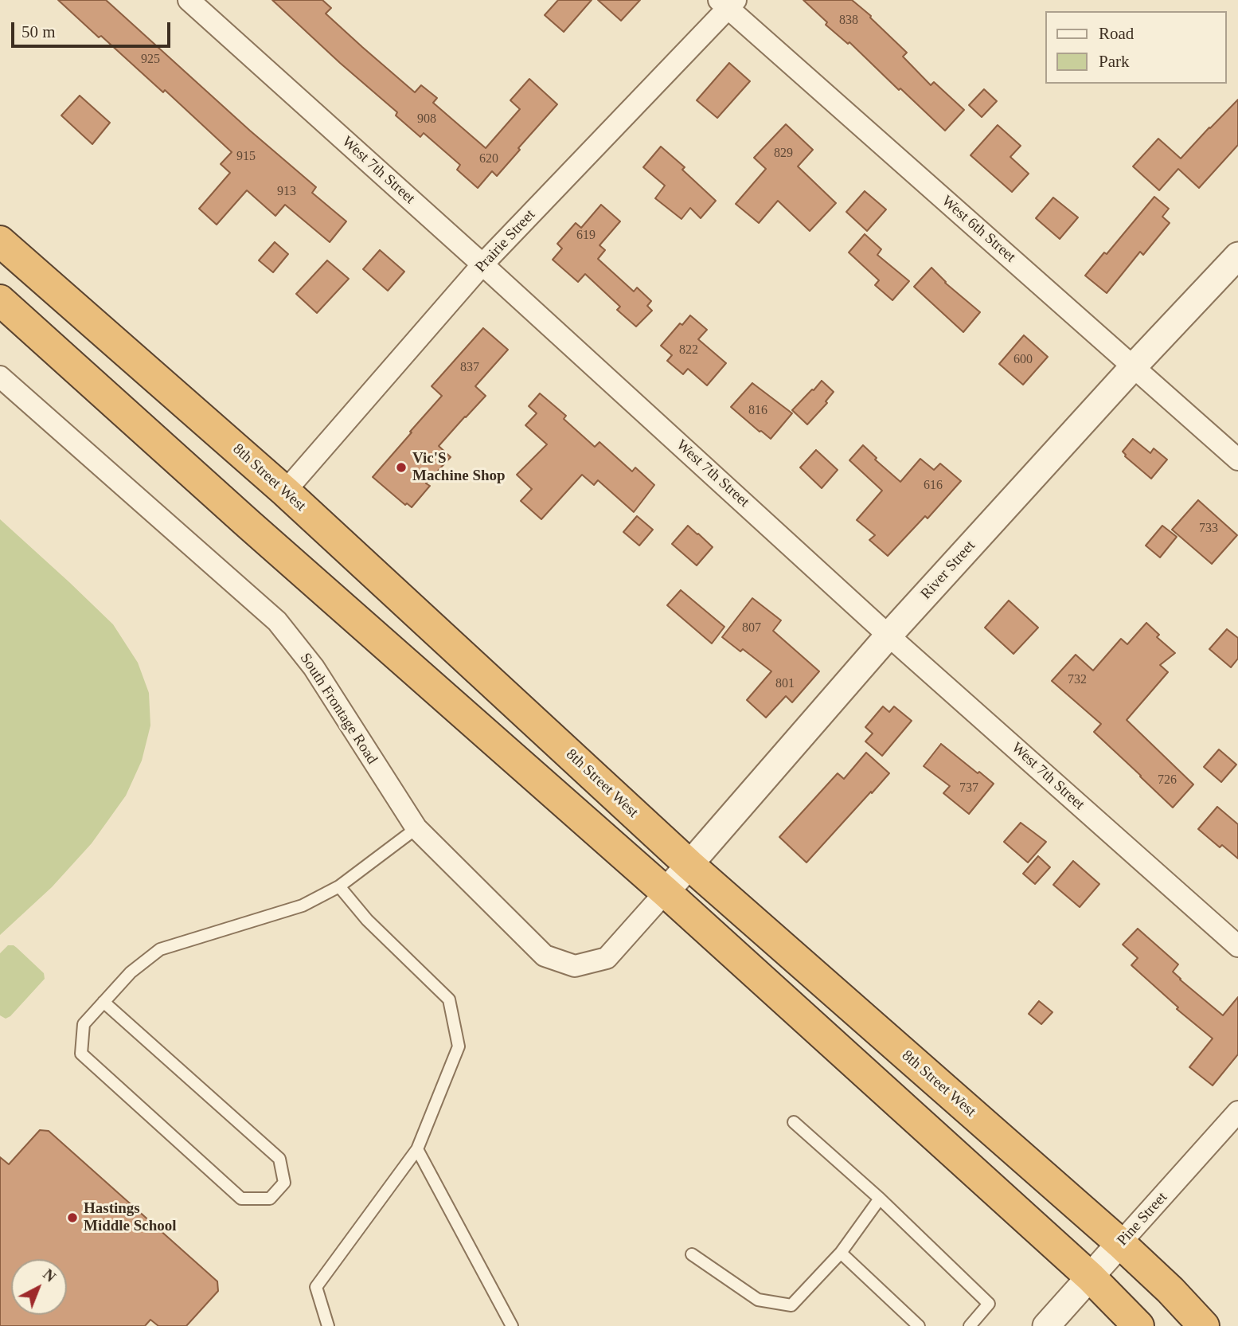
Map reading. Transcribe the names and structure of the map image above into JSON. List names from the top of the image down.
{
  "streets": {
    "highway": ["8th Street West"],
    "street": [
      "West 7th Street",
      "West 6th Street",
      "Prairie Street",
      "River Street",
      "South Frontage Road",
      "Pine Street"
    ]
  },
  "crossings": [
    ["West 7th Street", "Prairie Street"],
    ["West 7th Street", "River Street"],
    ["West 6th Street", "Prairie Street"],
    ["West 6th Street", "River Street"],
    ["Prairie Street", "8th Street West"],
    ["8th Street West", "River Street"],
    ["8th Street West", "Pine Street"],
    ["River Street", "South Frontage Road"]
  ],
  "places": ["Vic'S Machine Shop", "Hastings Middle School"],
  "house_numbers": [
    "838",
    "925",
    "908",
    "829",
    "915",
    "620",
    "913",
    "619",
    "822",
    "600",
    "837",
    "816",
    "616",
    "733",
    "807",
    "732",
    "801",
    "726",
    "737"
  ],
  "legend": ["Road", "Park"],
  "scale_bar": "50 m",
  "north": "top right"
}
